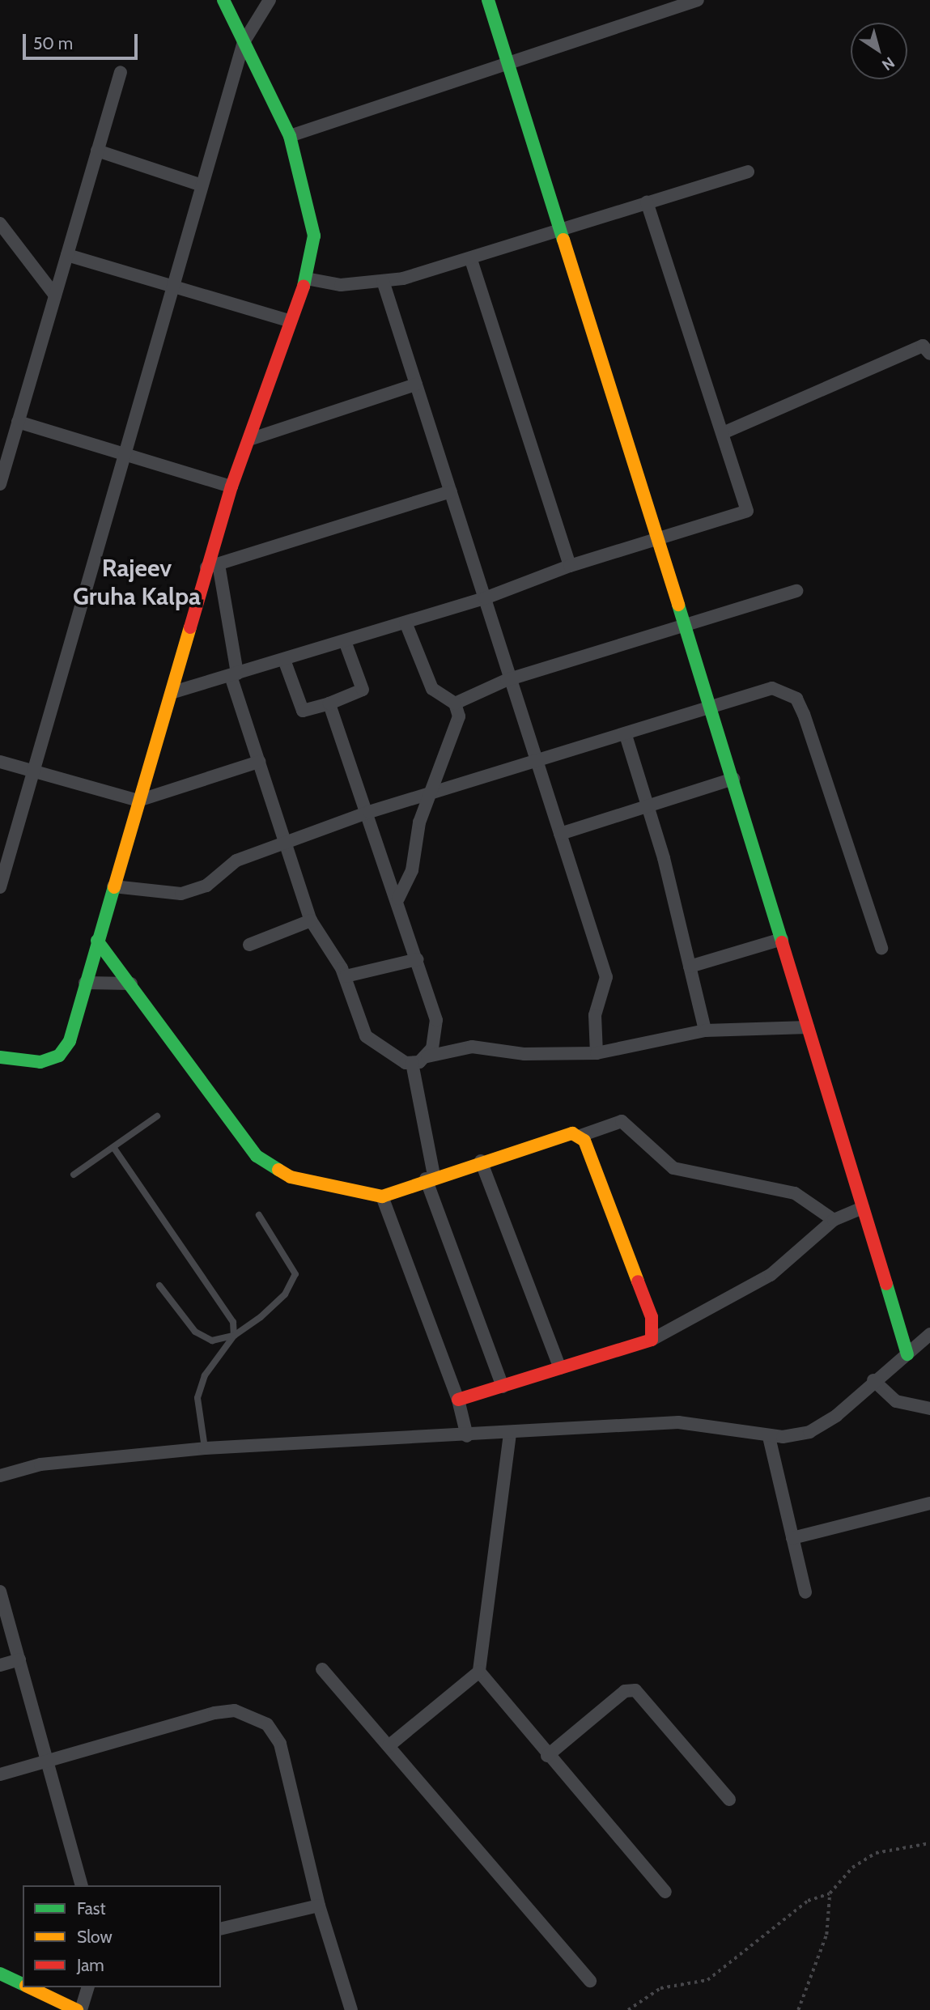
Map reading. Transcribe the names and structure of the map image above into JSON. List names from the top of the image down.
{
  "districts": ["Rajeev Gruha Kalpa"],
  "legend": ["Fast", "Slow", "Jam"],
  "scale_bar": "50 m",
  "north": "bottom right"
}
